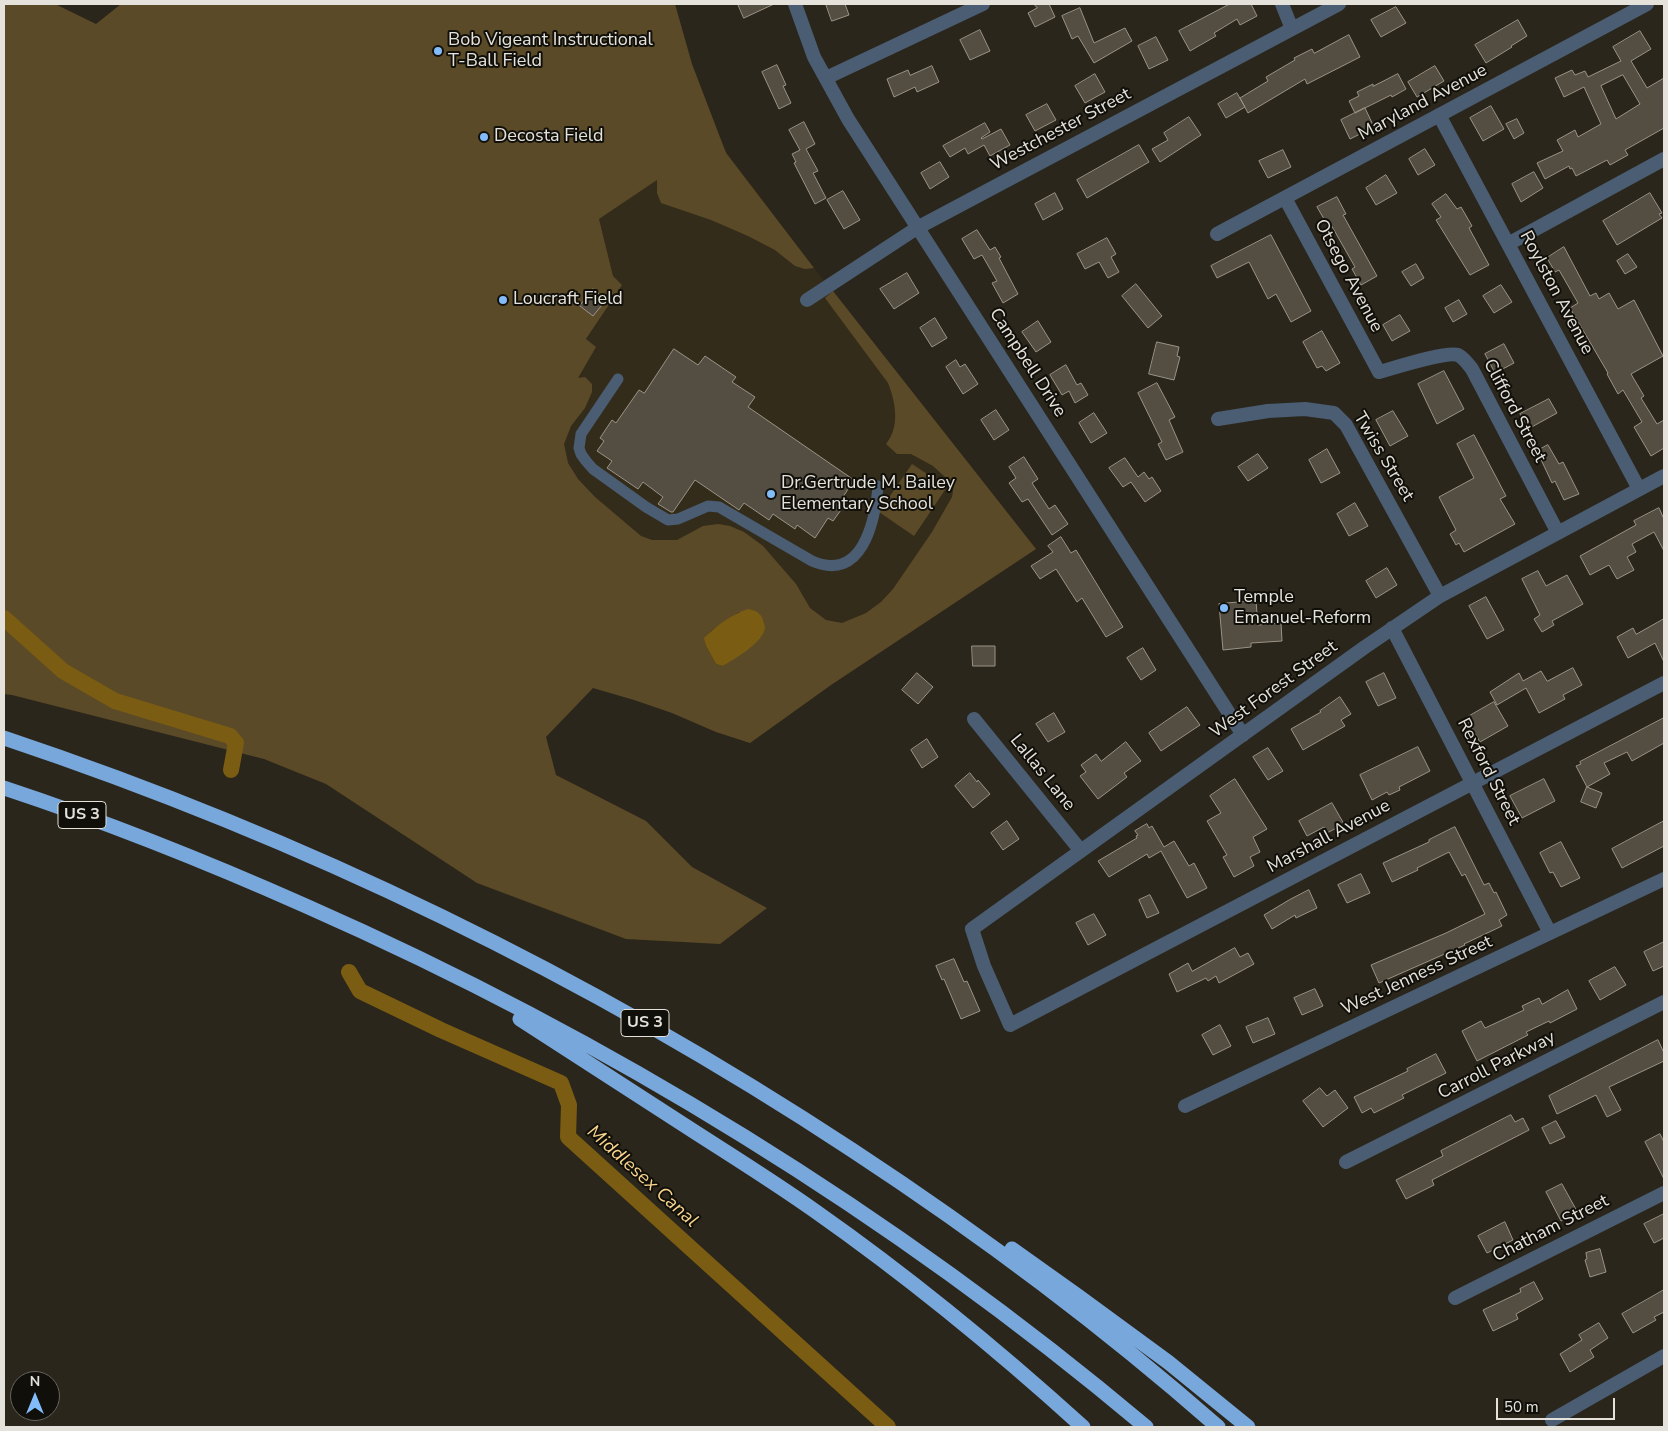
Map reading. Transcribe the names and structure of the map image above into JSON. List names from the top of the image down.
{
  "streets": {
    "highway": ["US 3"],
    "street": [
      "Maryland Avenue",
      "Westchester Street",
      "Otsego Avenue",
      "Roylston Avenue",
      "Campbell Drive",
      "Clifford Street",
      "Twiss Street",
      "West Forest Street",
      "Rexford Street",
      "Lallas Lane",
      "Marshall Avenue",
      "West Jenness Street",
      "Carroll Parkway",
      "Chatham Street"
    ]
  },
  "crossings": [
    ["Maryland Avenue", "Otsego Avenue"],
    ["Maryland Avenue", "Roylston Avenue"],
    ["Westchester Street", "Campbell Drive"],
    ["Otsego Avenue", "Clifford Street"],
    ["Roylston Avenue", "West Forest Street"],
    ["Campbell Drive", "West Forest Street"],
    ["Clifford Street", "West Forest Street"],
    ["Twiss Street", "West Forest Street"],
    ["West Forest Street", "Rexford Street"],
    ["West Forest Street", "Lallas Lane"],
    ["West Forest Street", "Marshall Avenue"],
    ["Rexford Street", "Marshall Avenue"],
    ["Rexford Street", "West Jenness Street"]
  ],
  "water": ["Middlesex Canal"],
  "places": [
    "Bob Vigeant Instructional T-Ball Field",
    "Decosta Field",
    "Loucraft Field",
    "Dr.Gertrude M. Bailey Elementary School",
    "Temple Emanuel-Reform"
  ],
  "scale_bar": "50 m",
  "north": "top"
}
